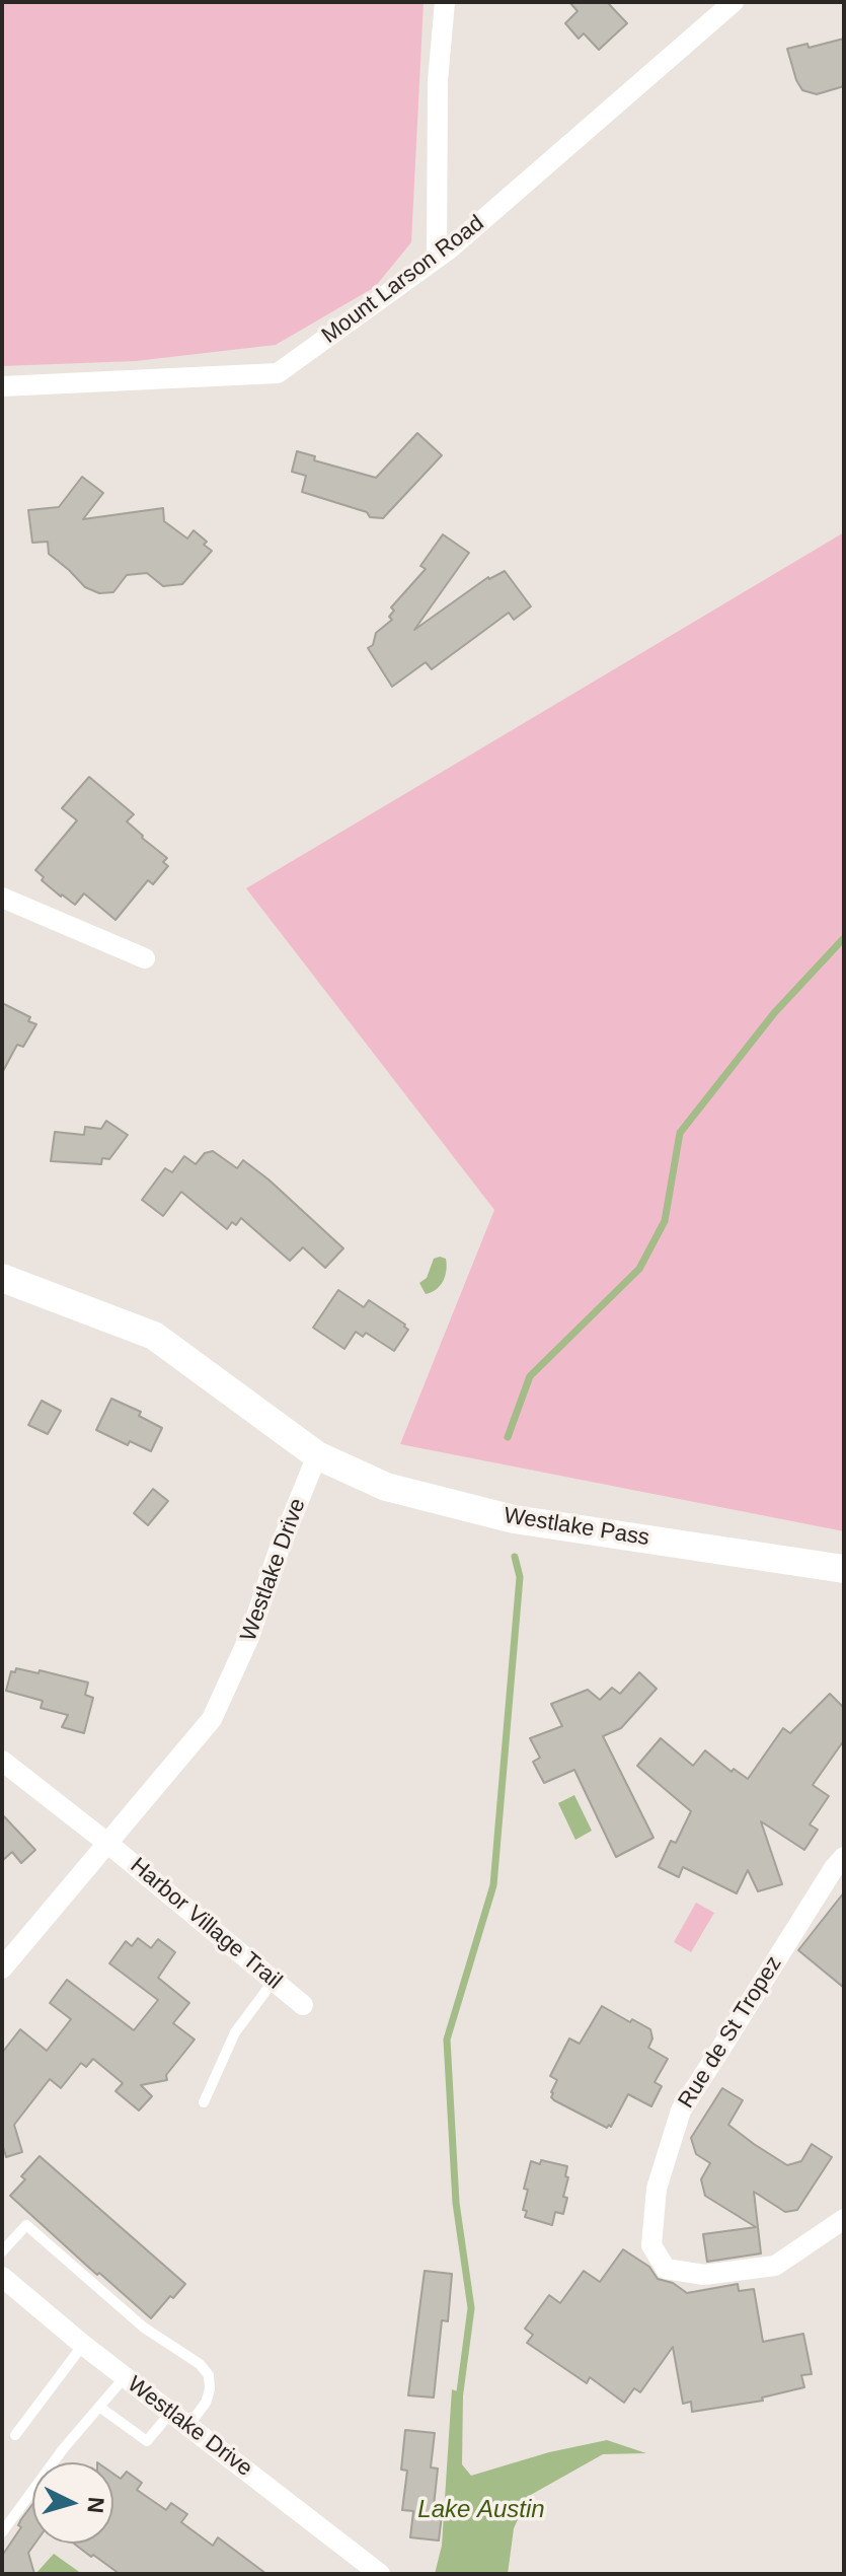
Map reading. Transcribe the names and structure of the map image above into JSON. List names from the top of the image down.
{
  "streets": {
    "street": [
      "Mount Larson Road",
      "Westlake Pass",
      "Westlake Drive",
      "Harbor Village Trail",
      "Rue de St Tropez"
    ]
  },
  "crossings": [
    ["Westlake Pass", "Westlake Drive"],
    ["Westlake Drive", "Harbor Village Trail"]
  ],
  "water": ["Lake Austin"],
  "north": "right"
}
